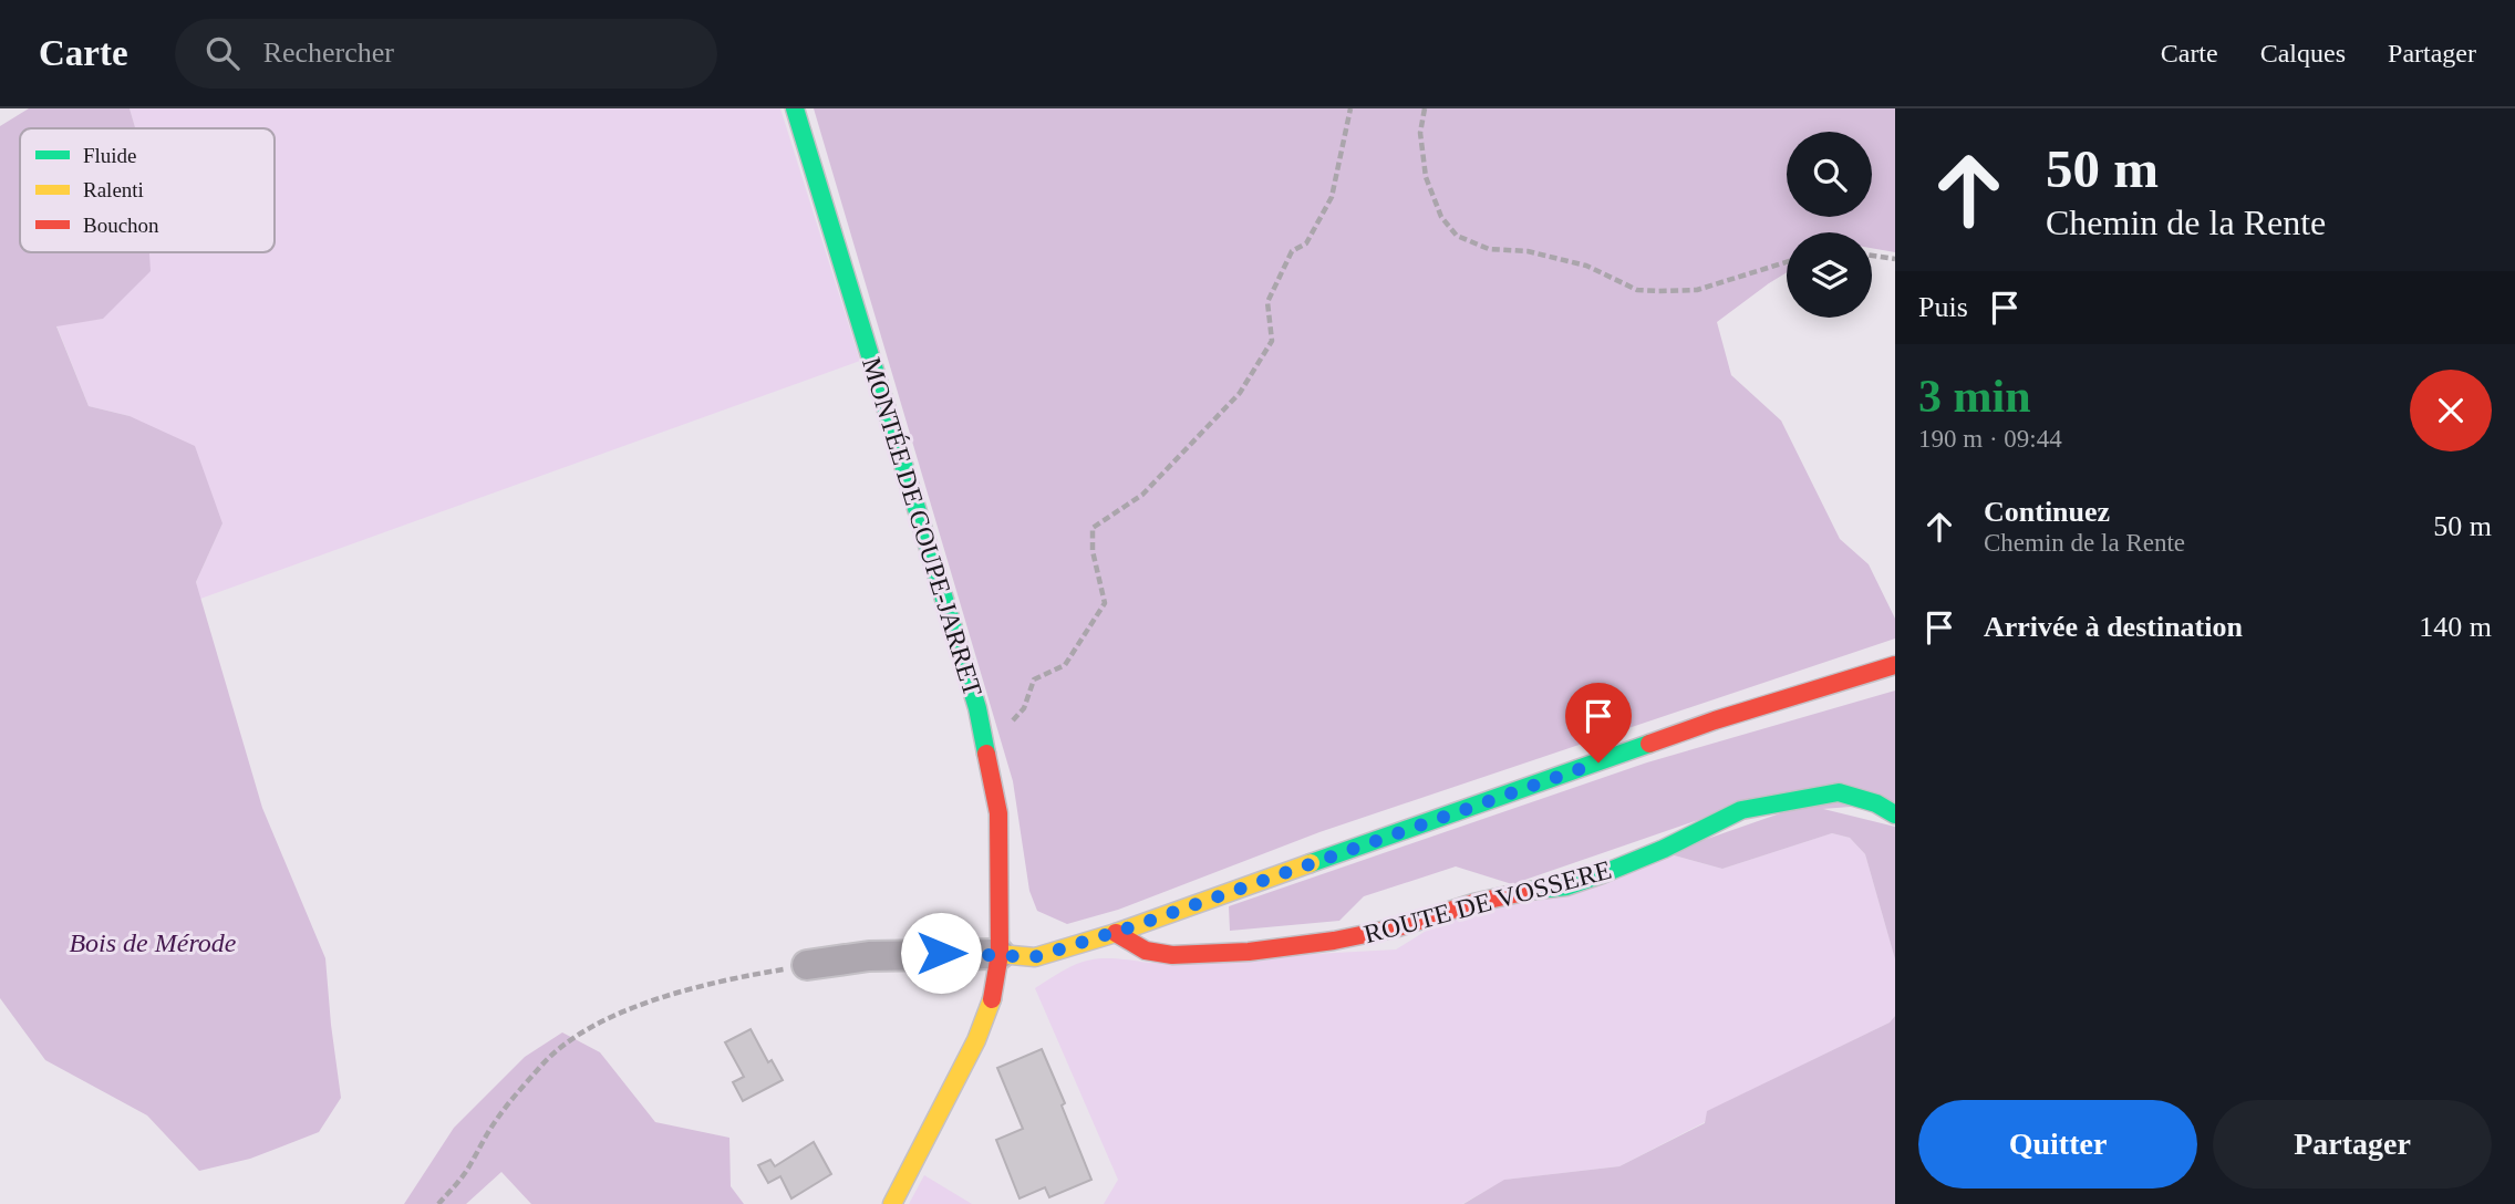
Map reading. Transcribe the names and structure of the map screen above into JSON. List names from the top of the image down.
{
  "streets": {
    "street": ["MONTÉE DE COUPE-JARRET", "ROUTE DE VOSSERE"]
  },
  "parks": ["Bois de Mérode"],
  "legend": ["Fluide", "Ralenti", "Bouchon"],
  "page": {
    "header": "Carte",
    "search": "Rechercher",
    "nav": ["Carte", "Calques", "Partager"],
    "turn": ["50 m", "Chemin de la Rente"],
    "then": "Puis",
    "heading": ["3 min", "190 m · 09:44"],
    "list": [
      {
        "name": "Continuez",
        "note": "Chemin de la Rente",
        "value": "50 m"
      },
      {
        "name": "Arrivée à destination",
        "value": "140 m"
      }
    ],
    "buttons": ["Quitter", "Partager"]
  }
}
